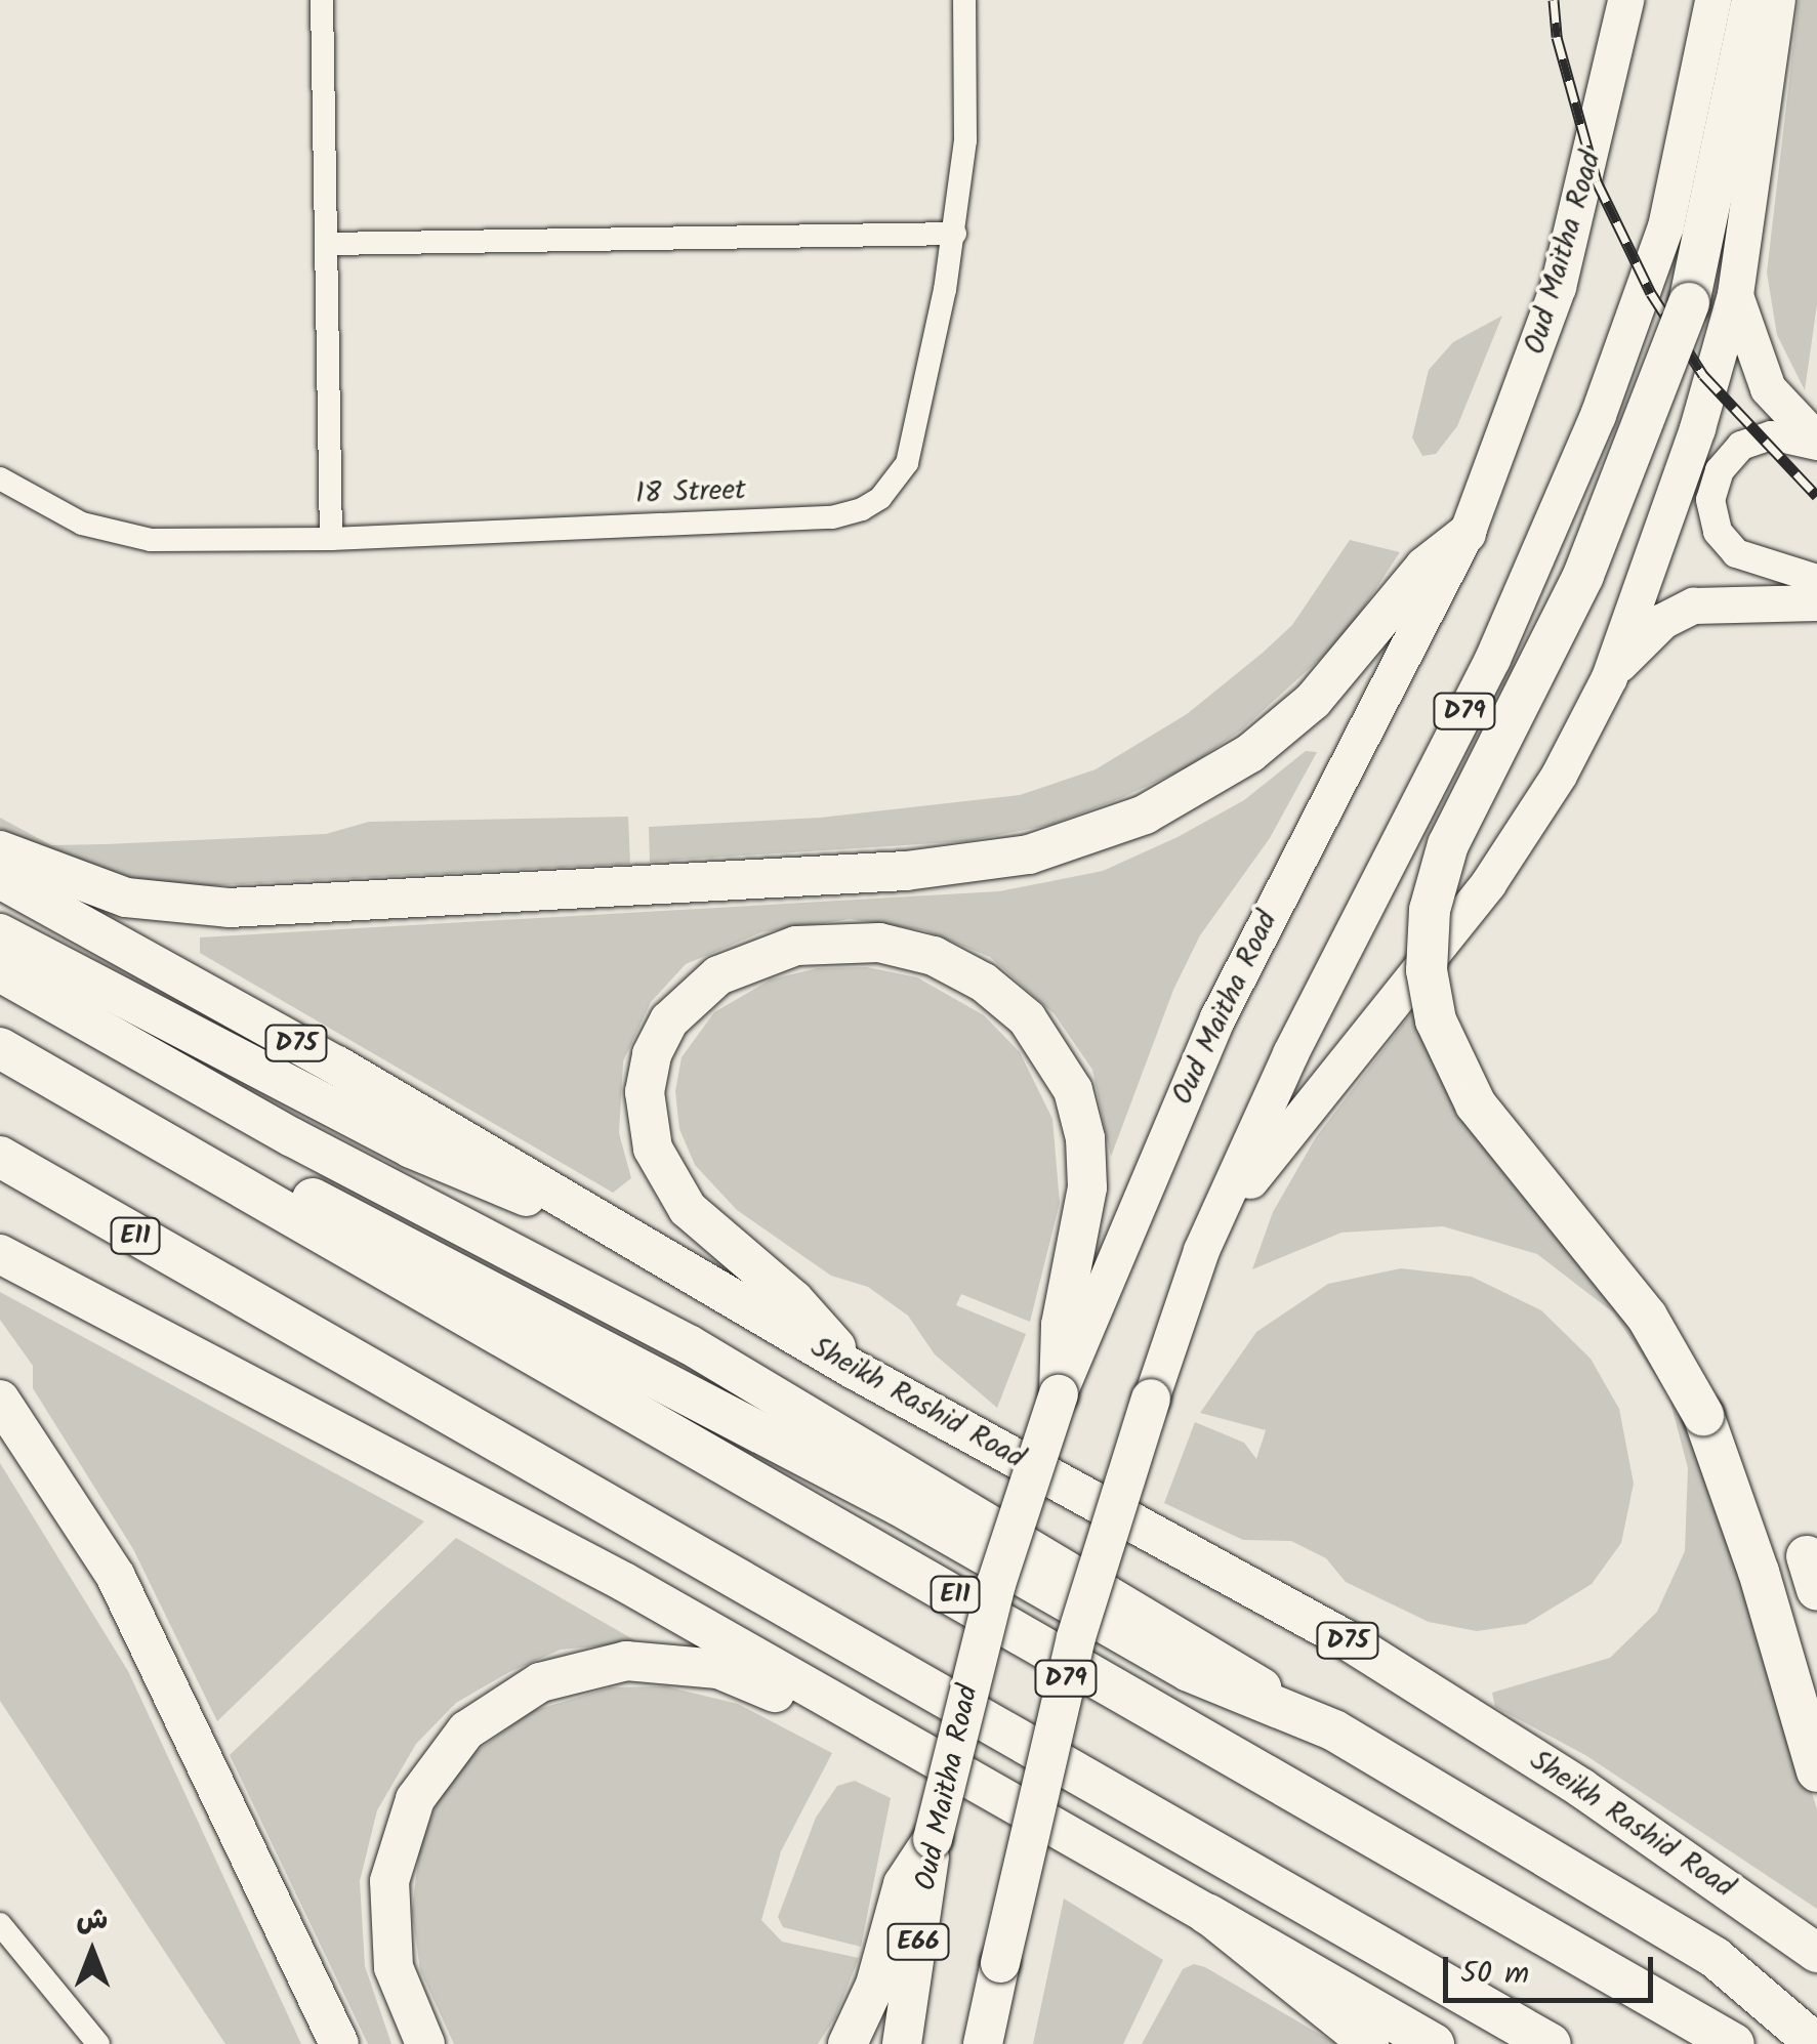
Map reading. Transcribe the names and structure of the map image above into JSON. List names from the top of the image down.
{
  "streets": {
    "highway": [
      "Oud Maitha Road",
      "D79",
      "D75",
      "E11",
      "Sheikh Rashid Road",
      "E66"
    ],
    "street": ["18 Street"]
  },
  "scale_bar": "50 m",
  "north": "top"
}
